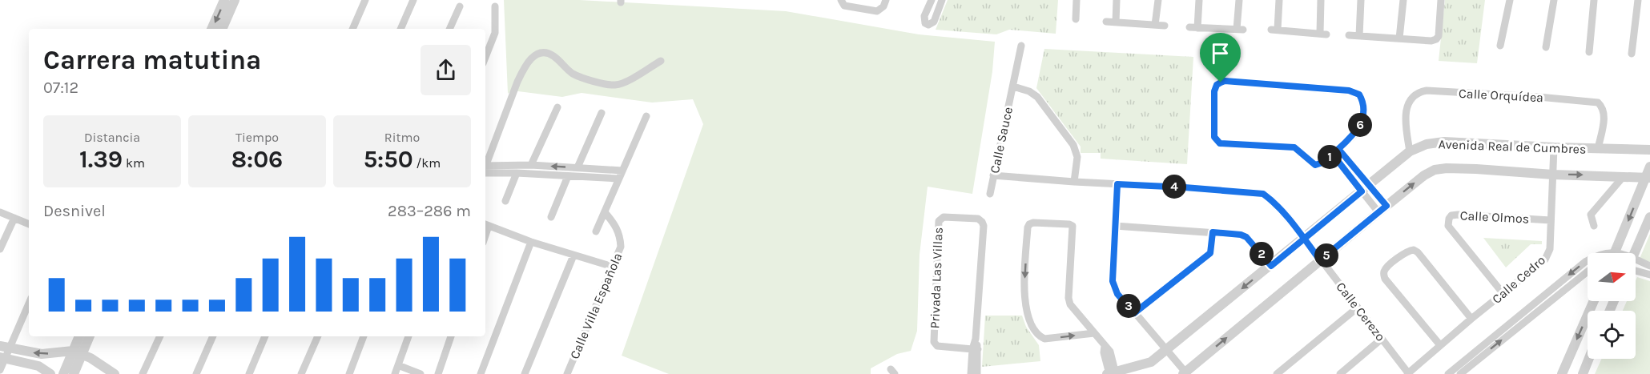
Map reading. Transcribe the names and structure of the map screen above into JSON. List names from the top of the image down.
{
  "streets": {
    "street": [
      "Calle Orquídea",
      "Calle Sauce",
      "Avenida Real de Cumbres",
      "Calle Olmos",
      "Privada Las Villas",
      "Calle Cedro",
      "Calle Villa Española",
      "Calle Cerezo"
    ]
  },
  "crossings": [
    ["Calle Orquídea", "Avenida Real de Cumbres"],
    ["Calle Sauce", "Calle Cerezo"],
    ["Avenida Real de Cumbres", "Calle Cedro"],
    ["Avenida Real de Cumbres", "Calle Cerezo"],
    ["Calle Olmos", "Calle Cedro"],
    ["Calle Cedro", "Calle Cerezo"]
  ],
  "north": "right",
  "page": {
    "heading": ["Carrera matutina", "07:12"],
    "stats": [
      ["Distancia", "1.39 km"],
      ["Tiempo", "8:06"],
      ["Ritmo", "5:50 /km"]
    ],
    "pins": [
      "6",
      "1",
      "4",
      "2",
      "5",
      "3"
    ],
    "chart": ["Desnivel", "283–286 m"]
  }
}
